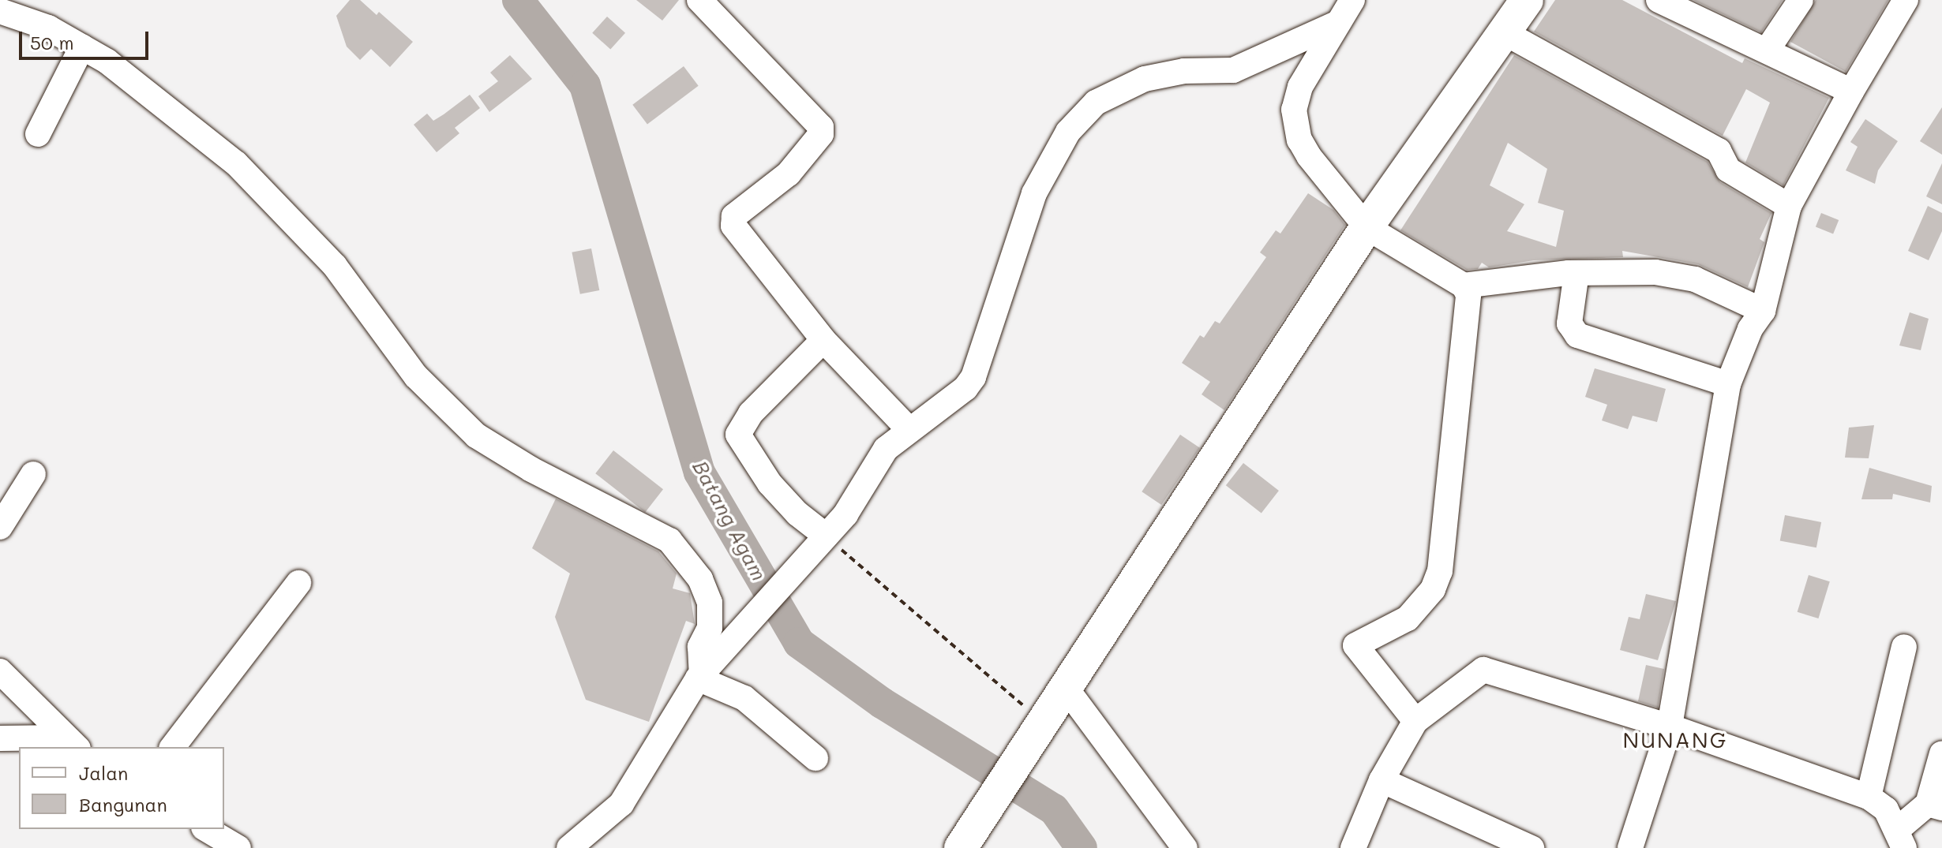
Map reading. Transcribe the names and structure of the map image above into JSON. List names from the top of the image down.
{
  "districts": ["NUNANG"],
  "water": ["Batang Agam"],
  "legend": ["Jalan", "Bangunan"],
  "scale_bar": "50 m"
}
